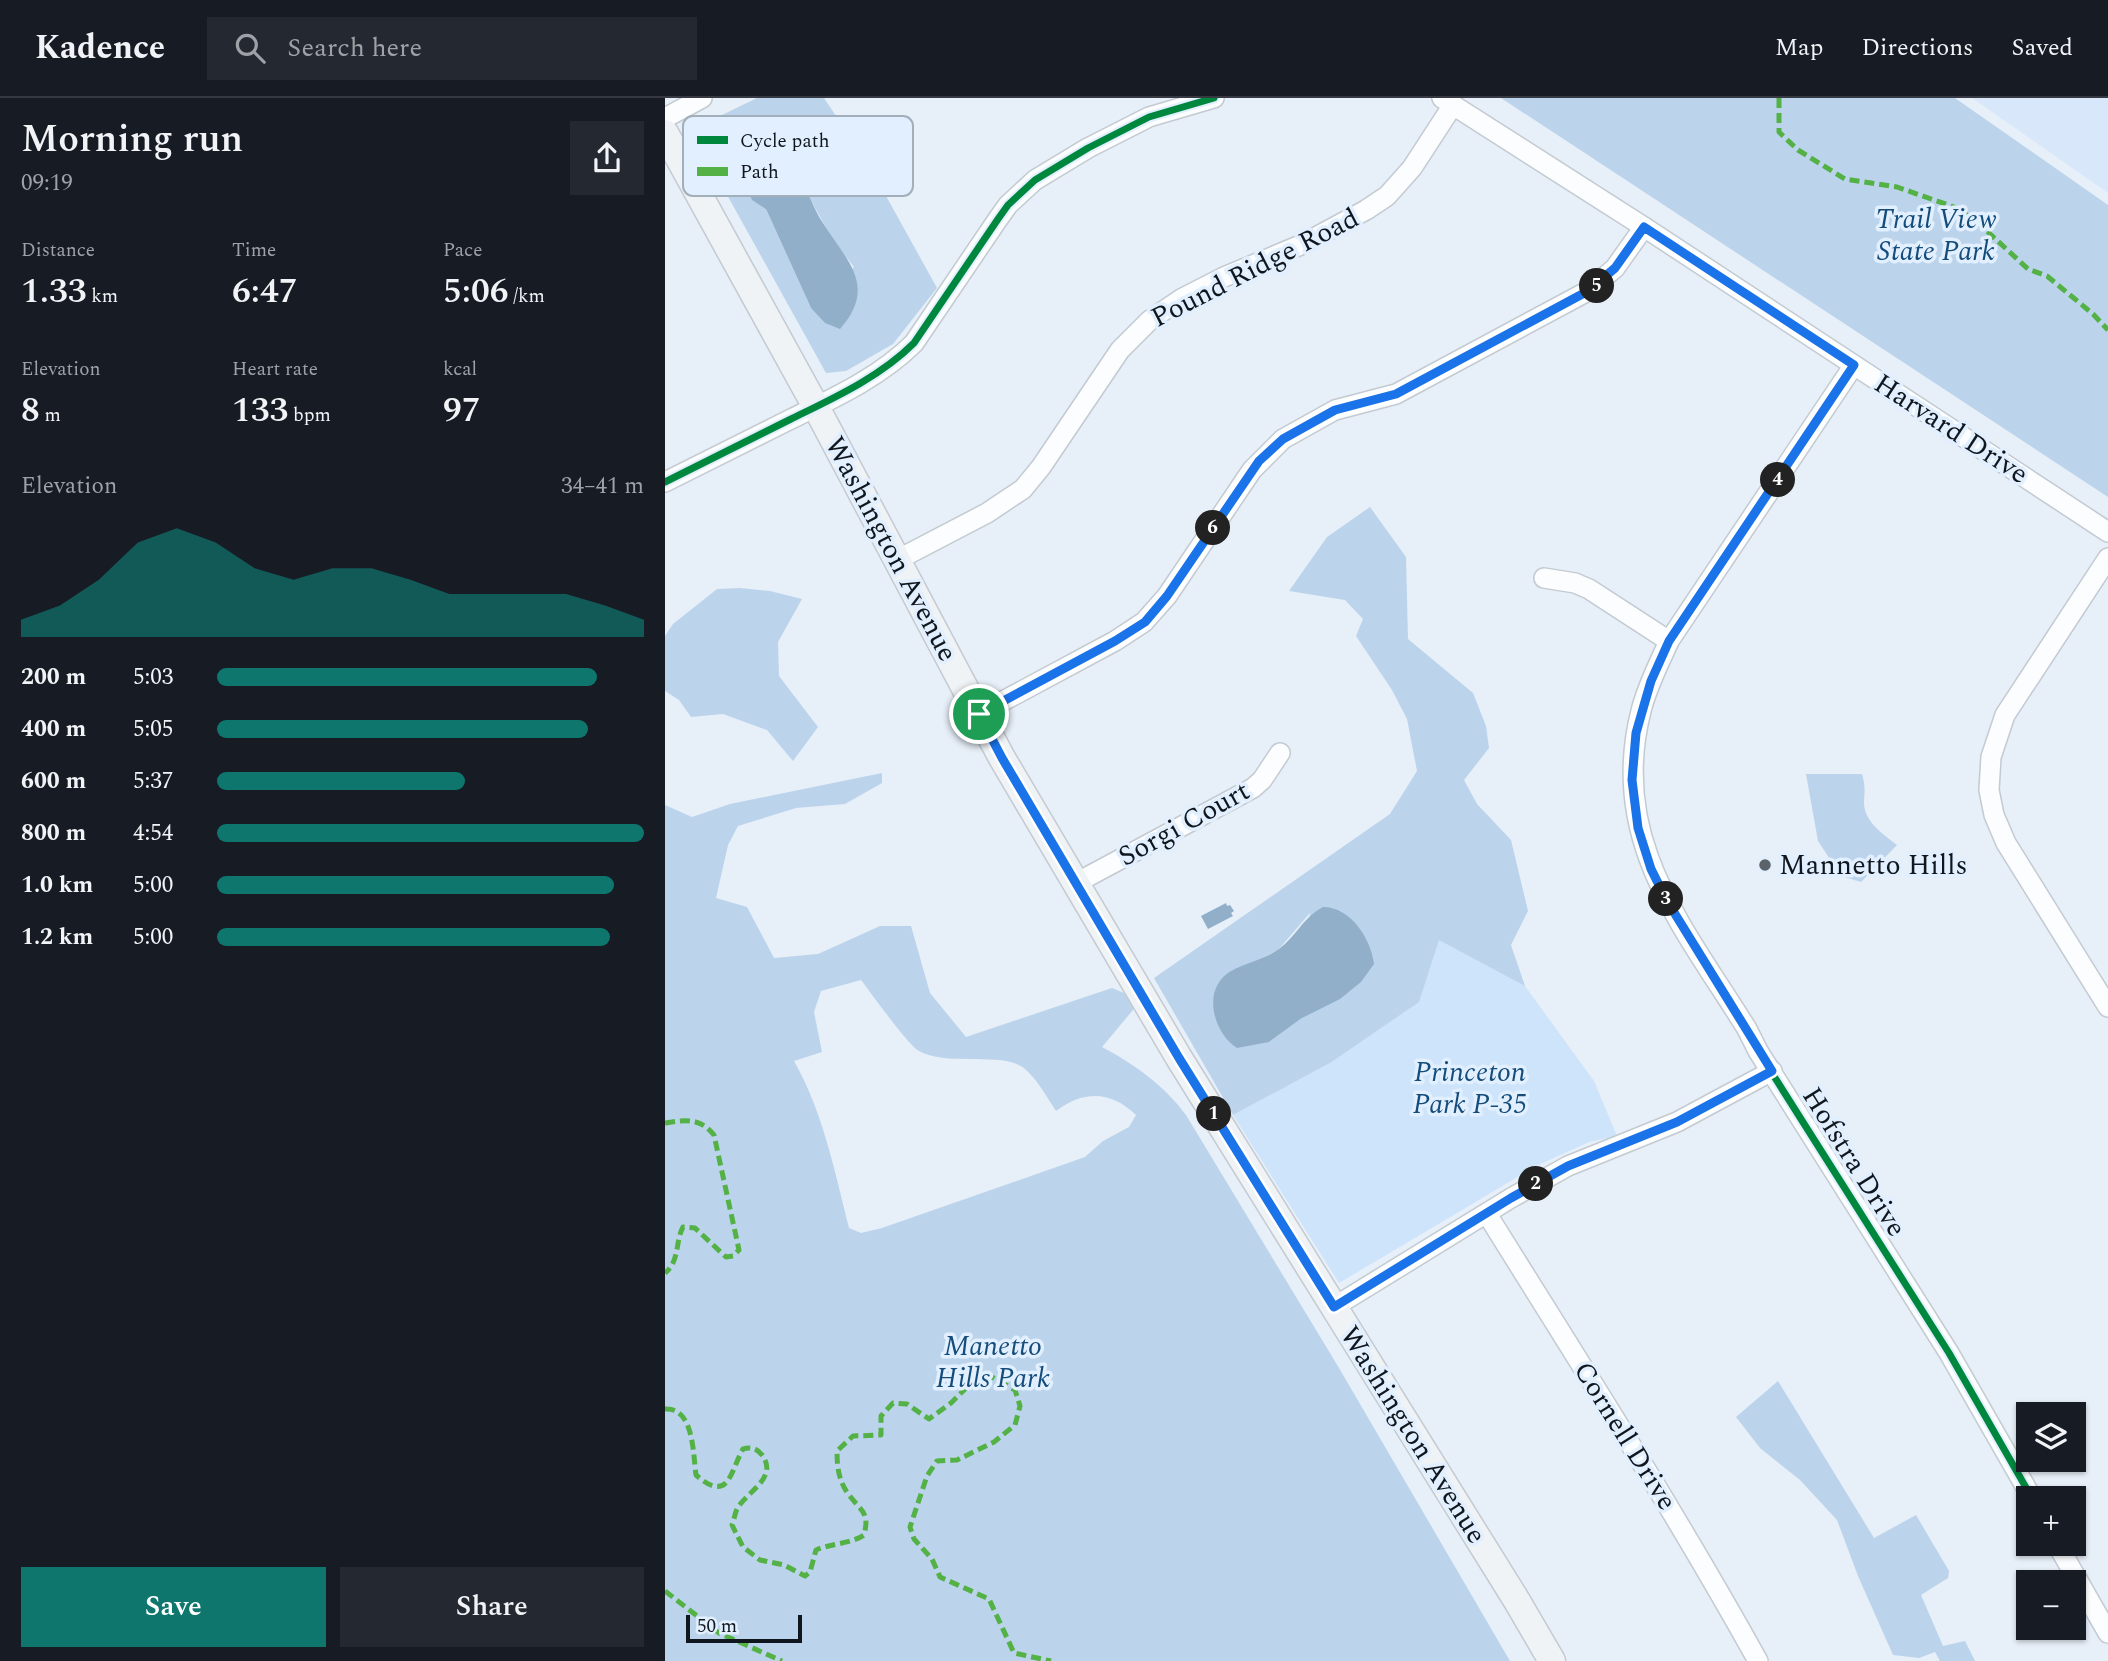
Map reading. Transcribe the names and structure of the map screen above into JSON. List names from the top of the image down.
{
  "streets": {
    "main road": ["Washington Avenue"],
    "street": [
      "Pound Ridge Road",
      "Harvard Drive",
      "Sorgi Court",
      "Hofstra Drive",
      "Cornell Drive"
    ]
  },
  "crossings": [
    ["Pound Ridge Road", "Harvard Drive"],
    ["Pound Ridge Road", "Washington Avenue"],
    ["Harvard Drive", "Hofstra Drive"],
    ["Washington Avenue", "Sorgi Court"]
  ],
  "parks": ["Trail View State Park", "Princeton Park P-35", "Manetto Hills Park"],
  "places": ["Mannetto Hills"],
  "legend": ["Cycle path", "Path"],
  "scale_bar": "50 m",
  "page": {
    "header": "Kadence",
    "search": "Search here",
    "nav": ["Map", "Directions", "Saved"],
    "heading": ["Morning run", "09:19"],
    "stats": [
      ["Distance", "1.33 km"],
      ["Time", "6:47"],
      ["Pace", "5:06 /km"],
      ["Elevation", "8 m"],
      ["Heart rate", "133 bpm"],
      ["kcal", "97"]
    ],
    "pins": [
      "5",
      "4",
      "6",
      "3",
      "1",
      "2"
    ],
    "chart": ["Elevation", "34–41 m"],
    "list": [
      {
        "name": "200 m",
        "note": "5:03"
      },
      {
        "name": "400 m",
        "note": "5:05"
      },
      {
        "name": "600 m",
        "note": "5:37"
      },
      {
        "name": "800 m",
        "note": "4:54"
      },
      {
        "name": "1.0 km",
        "note": "5:00"
      },
      {
        "name": "1.2 km",
        "note": "5:00"
      }
    ],
    "map_buttons": ["+", "−"],
    "buttons": ["Save", "Share"],
    "scale": "50 m"
  }
}
